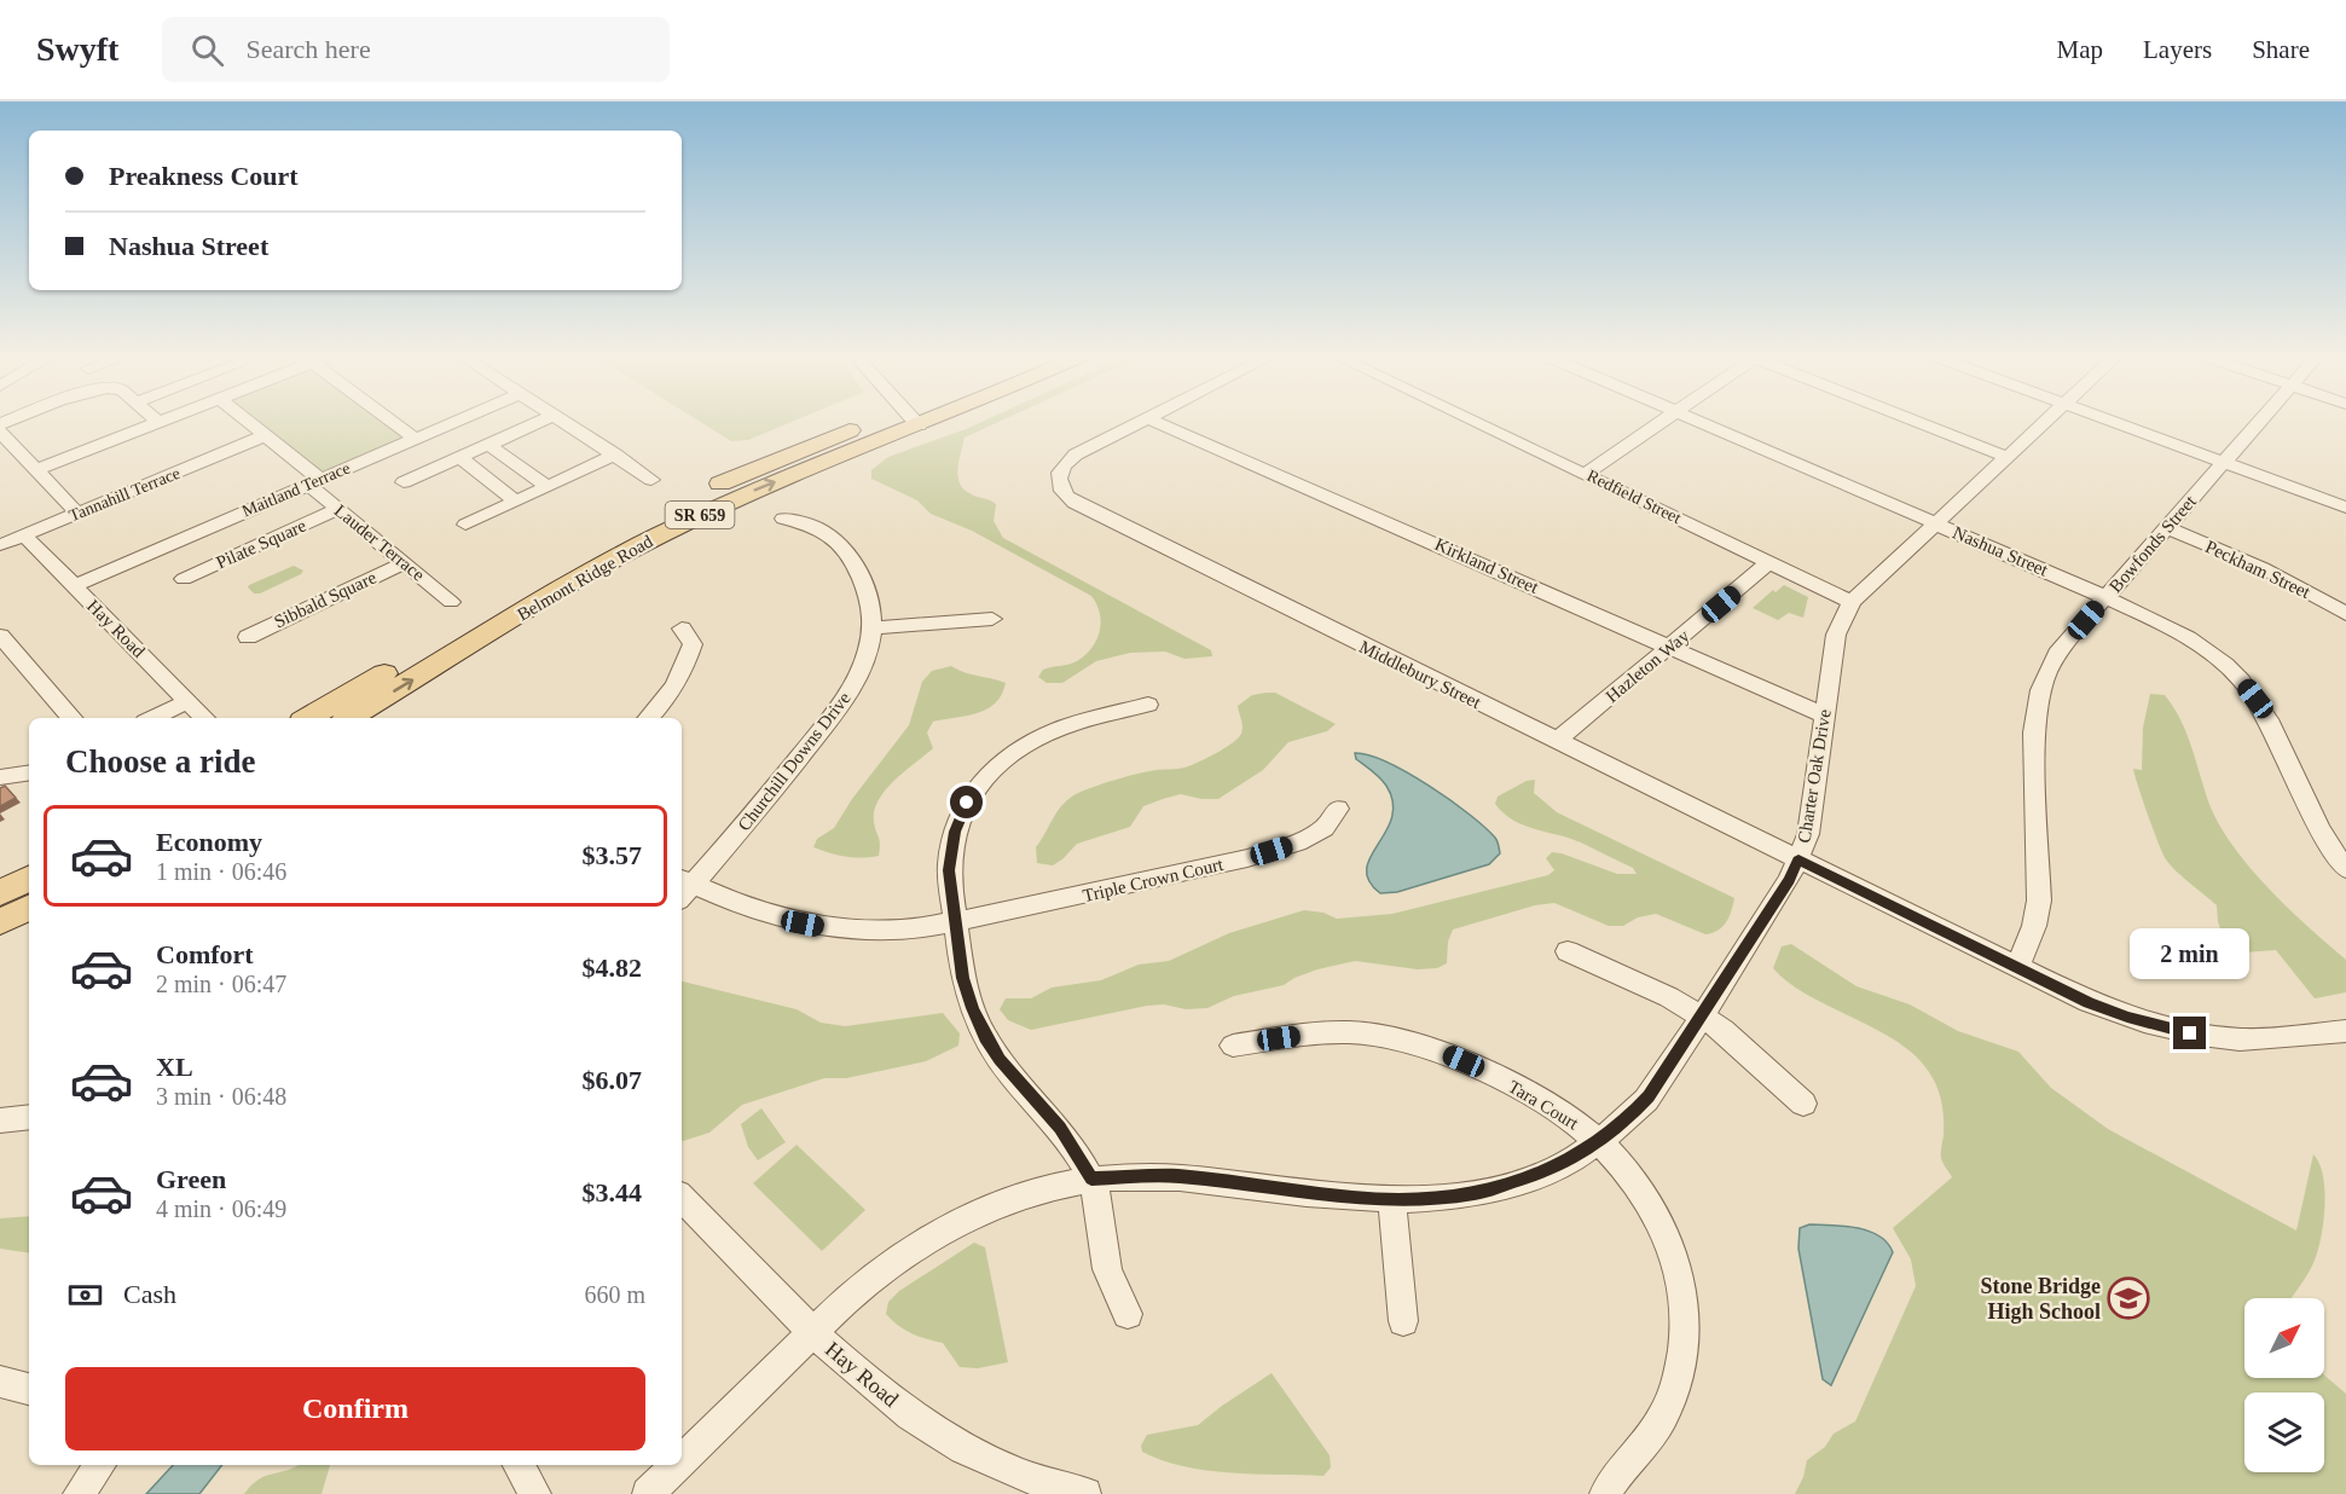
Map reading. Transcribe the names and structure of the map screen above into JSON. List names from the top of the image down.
{
  "streets": {
    "main road": ["SR 659", "Belmont Ridge Road"],
    "street": [
      "Maitland Terrace",
      "Tannahill Terrace",
      "Redfield Street",
      "Lauder Terrace",
      "Pilate Square",
      "Bowfonds Street",
      "Nashua Street",
      "Kirkland Street",
      "Peckham Street",
      "Sibbald Square",
      "Hay Road",
      "Hazleton Way",
      "Middlebury Street",
      "Churchill Downs Drive",
      "Charter Oak Drive",
      "Triple Crown Court",
      "Tara Court"
    ]
  },
  "crossings": [
    ["Maitland Terrace", "Lauder Terrace"],
    ["Maitland Terrace", "Hay Road"],
    ["Tannahill Terrace", "Lauder Terrace"],
    ["Tannahill Terrace", "Hay Road"],
    ["Redfield Street", "Hazleton Way"],
    ["Redfield Street", "Charter Oak Drive"],
    ["Lauder Terrace", "Pilate Square"],
    ["Lauder Terrace", "Sibbald Square"],
    ["Bowfonds Street", "Nashua Street"],
    ["Bowfonds Street", "Peckham Street"],
    ["Bowfonds Street", "Middlebury Street"],
    ["Nashua Street", "Charter Oak Drive"],
    ["Kirkland Street", "Hazleton Way"],
    ["Kirkland Street", "Charter Oak Drive"],
    ["Hay Road", "Charter Oak Drive"],
    ["Hazleton Way", "Middlebury Street"],
    ["Middlebury Street", "Charter Oak Drive"],
    ["Churchill Downs Drive", "Triple Crown Court"],
    ["Charter Oak Drive", "Tara Court"]
  ],
  "places": {
    "school or university": ["Stone Bridge High School"]
  },
  "north": "top right",
  "page": {
    "header": "Swyft",
    "search": "Search here",
    "nav": ["Map", "Layers", "Share"],
    "banner": ["Preakness Court", "Nashua Street"],
    "heading": "Choose a ride",
    "list": [
      {
        "name": "Economy",
        "note": "1 min · 06:46",
        "value": "$3.57"
      },
      {
        "name": "Comfort",
        "note": "2 min · 06:47",
        "value": "$4.82"
      },
      {
        "name": "XL",
        "note": "3 min · 06:48",
        "value": "$6.07"
      },
      {
        "name": "Green",
        "note": "4 min · 06:49",
        "value": "$3.44"
      }
    ],
    "bubble": "2 min",
    "pay": ["Cash", "660 m"],
    "buttons": "Confirm"
  }
}
